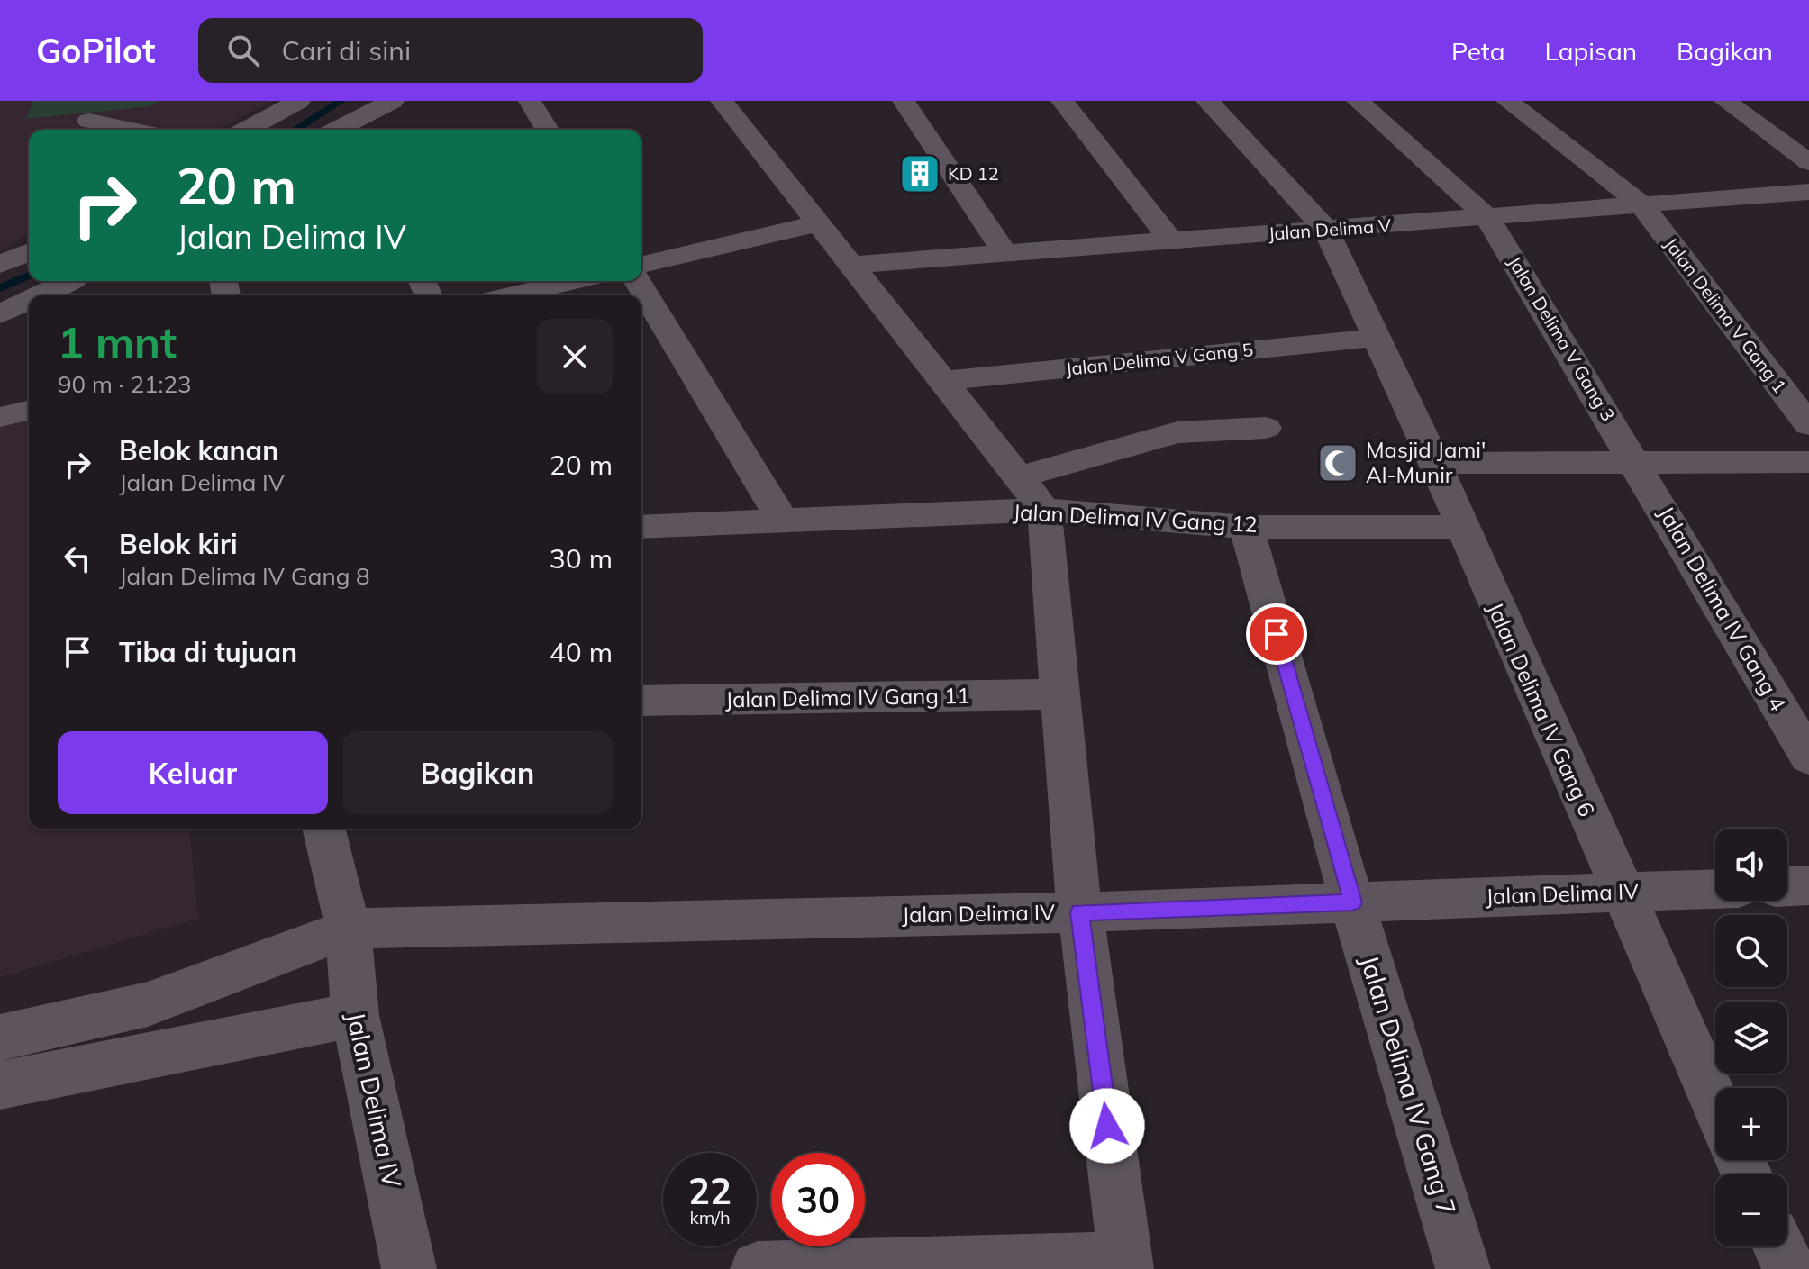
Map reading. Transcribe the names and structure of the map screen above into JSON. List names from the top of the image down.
{
  "streets": {
    "street": [
      "Jalan Delima V",
      "Jalan Delima V Gang 1",
      "Jalan Delima V Gang 3",
      "Jalan Delima V Gang 5",
      "Jalan Delima IV Gang 12",
      "Jalan Delima IV Gang 4",
      "Jalan Delima IV Gang 11",
      "Jalan Delima IV Gang 6",
      "Jalan Delima IV",
      "Jalan Delima IV Gang 7"
    ]
  },
  "crossings": [
    ["Jalan Delima V", "Jalan Delima V Gang 1"],
    ["Jalan Delima V", "Jalan Delima V Gang 3"],
    ["Jalan Delima V Gang 3", "Jalan Delima IV Gang 4"],
    ["Jalan Delima IV Gang 12", "Jalan Delima IV Gang 6"],
    ["Jalan Delima IV Gang 12", "Jalan Delima IV Gang 7"],
    ["Jalan Delima IV Gang 6", "Jalan Delima IV"],
    ["Jalan Delima IV", "Jalan Delima IV Gang 7"]
  ],
  "places": {
    "building": ["KD 12"],
    "mosque": ["Masjid Jami' Al-Munir"]
  },
  "page": {
    "header": "GoPilot",
    "search": "Cari di sini",
    "nav": ["Peta", "Lapisan", "Bagikan"],
    "turn": ["20 m", "Jalan Delima IV"],
    "heading": ["1 mnt", "90 m · 21:23"],
    "list": [
      {
        "name": "Belok kanan",
        "note": "Jalan Delima IV",
        "value": "20 m"
      },
      {
        "name": "Belok kiri",
        "note": "Jalan Delima IV Gang 8",
        "value": "30 m"
      },
      {
        "name": "Tiba di tujuan",
        "value": "40 m"
      }
    ],
    "buttons": ["Keluar", "Bagikan"],
    "map_buttons": ["+", "−"],
    "speed": "22 km/h",
    "limit": "30"
  }
}
